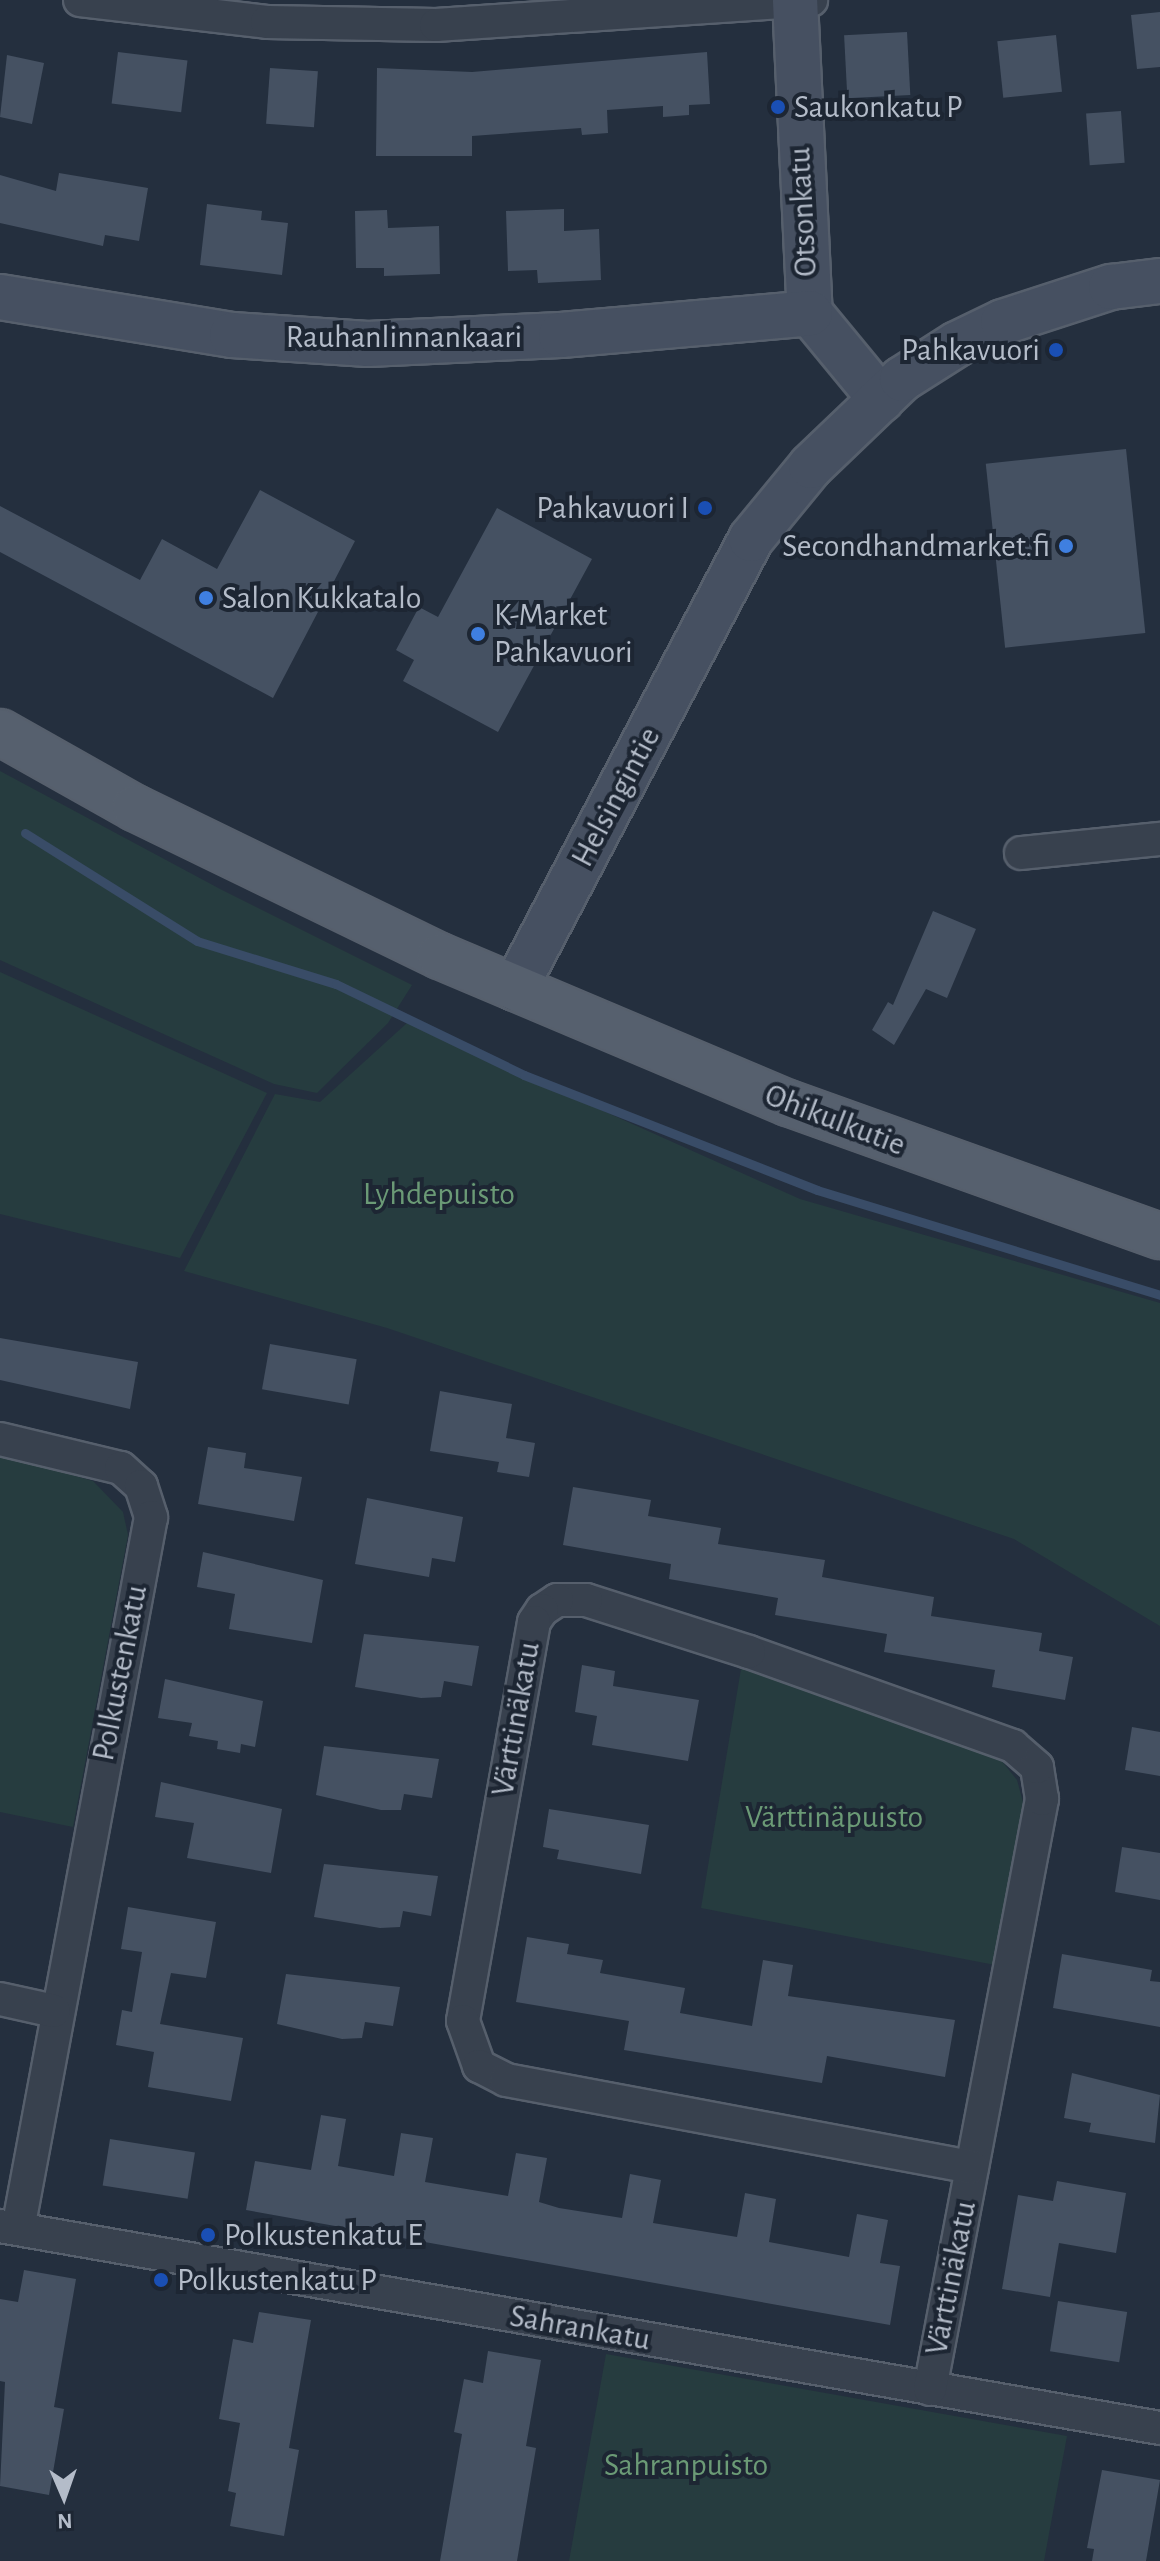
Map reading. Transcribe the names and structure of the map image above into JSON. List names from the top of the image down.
{
  "streets": {
    "main road": ["Ohikulkutie"],
    "street": [
      "Otsonkatu",
      "Rauhanlinnankaari",
      "Helsingintie",
      "Polkustenkatu",
      "Värttinäkatu",
      "Sahrankatu"
    ]
  },
  "crossings": [
    ["Otsonkatu", "Rauhanlinnankaari"],
    ["Otsonkatu", "Helsingintie"],
    ["Helsingintie", "Ohikulkutie"],
    ["Polkustenkatu", "Sahrankatu"],
    ["Värttinäkatu", "Sahrankatu"]
  ],
  "parks": ["Lyhdepuisto", "Värttinäpuisto", "Sahranpuisto"],
  "places": [
    "Saukonkatu P",
    "Pahkavuori",
    "Pahkavuori I",
    "Secondhandmarket.fi",
    "Salon Kukkatalo",
    "K-Market Pahkavuori",
    "Polkustenkatu E",
    "Polkustenkatu P"
  ],
  "north": "bottom"
}
